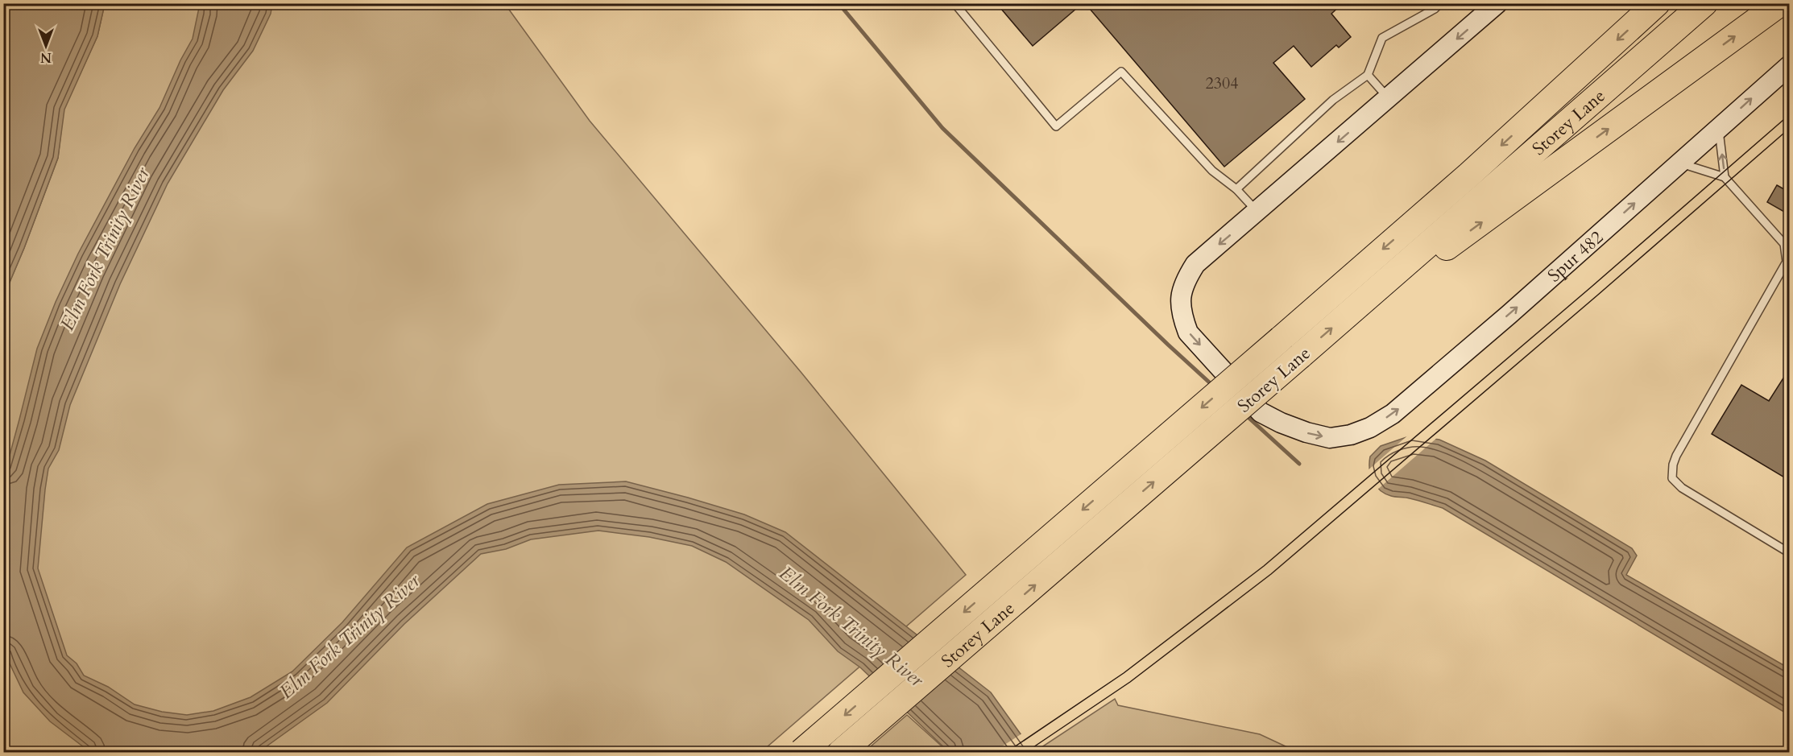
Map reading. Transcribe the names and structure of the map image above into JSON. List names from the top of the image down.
{
  "streets": {
    "highway": ["Storey Lane"],
    "main road": ["Spur 482"]
  },
  "water": ["Elm Fork Trinity River"],
  "house_numbers": ["2304"],
  "north": "bottom"
}
